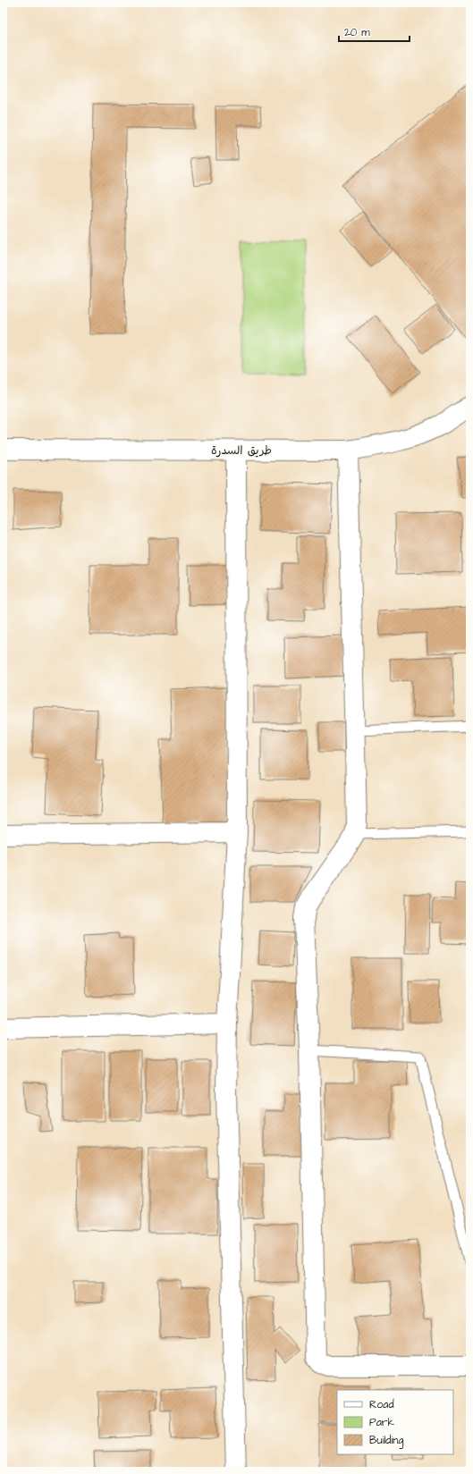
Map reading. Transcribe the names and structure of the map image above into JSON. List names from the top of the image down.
{
  "streets": {
    "street": ["طريق السدرة"]
  },
  "legend": ["Road", "Park", "Building"],
  "scale_bar": "20 m"
}
